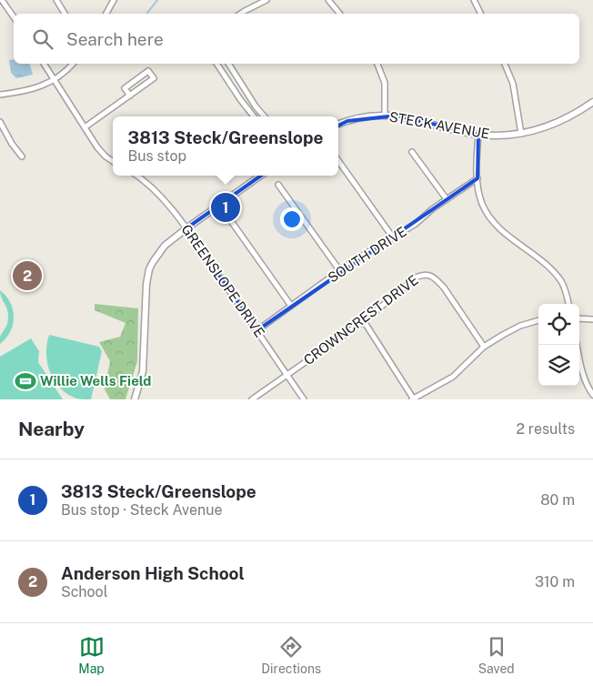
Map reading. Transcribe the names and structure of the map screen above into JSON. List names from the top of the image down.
{
  "streets": {
    "street": [
      "STECK AVENUE",
      "SOUTH DRIVE",
      "GREENSLOPE DRIVE",
      "CROWNCREST DRIVE"
    ]
  },
  "crossings": [
    ["SOUTH DRIVE", "GREENSLOPE DRIVE"],
    ["GREENSLOPE DRIVE", "CROWNCREST DRIVE"]
  ],
  "places": {
    "sports": ["Willie Wells Field"]
  },
  "page": {
    "search": "Search here",
    "popup": ["3813 Steck/Greenslope", "Bus stop"],
    "pins": ["1", "2"],
    "heading": ["Nearby", "2 results"],
    "list": [
      {
        "mark": "1",
        "name": "3813 Steck/Greenslope",
        "note": "Bus stop · Steck Avenue",
        "value": "80 m"
      },
      {
        "mark": "2",
        "name": "Anderson High School",
        "note": "School",
        "value": "310 m"
      }
    ],
    "nav": ["Map", "Directions", "Saved"]
  }
}
